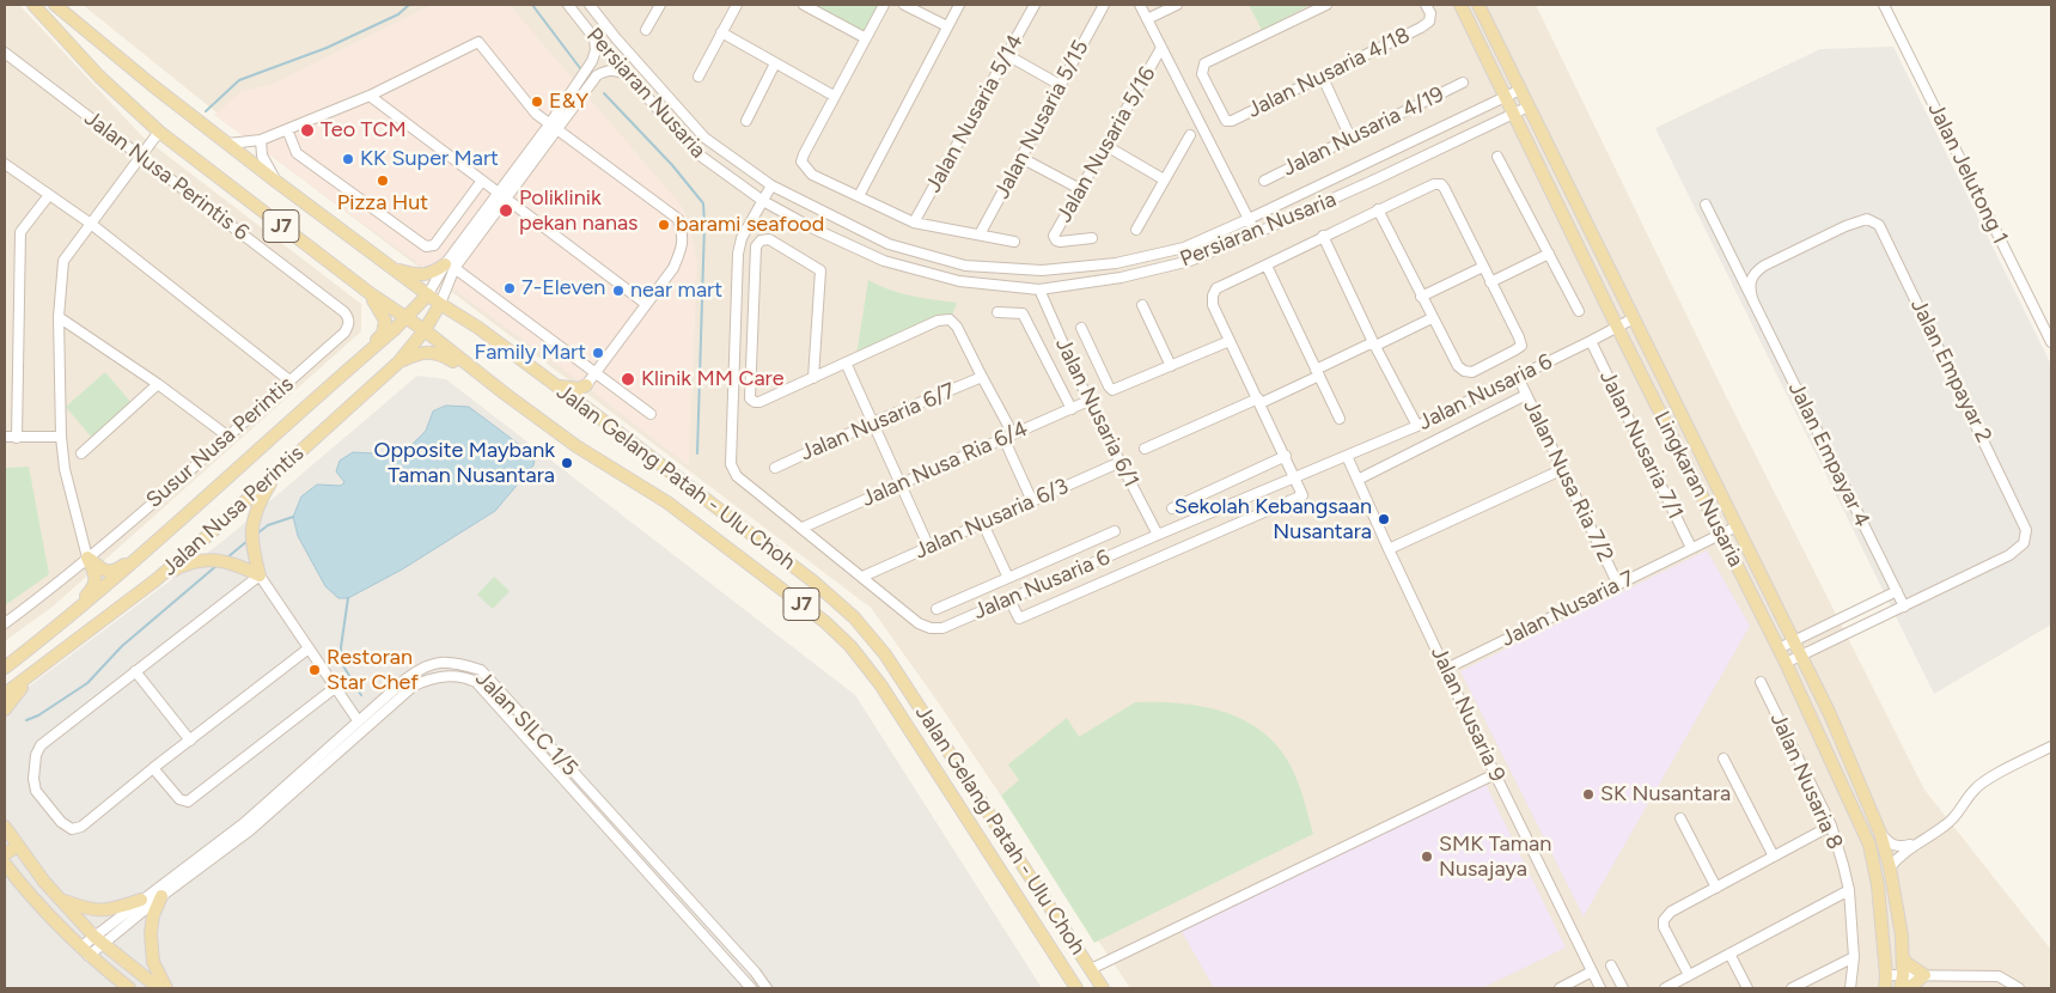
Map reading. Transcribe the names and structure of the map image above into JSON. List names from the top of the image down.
{
  "streets": {
    "main road": [
      "J7",
      "Jalan Gelang Patah - Ulu Choh",
      "Lingkaran Nusaria",
      "Jalan Nusa Perintis"
    ],
    "street": [
      "Jalan Nusaria 4/18",
      "Persiaran Nusaria",
      "Jalan Nusaria 5/14",
      "Jalan Nusaria 5/15",
      "Jalan Nusaria 4/19",
      "Jalan Nusaria 5/16",
      "Jalan Jelutong 1",
      "Jalan Nusa Perintis 6",
      "Jalan Empayar 2",
      "Jalan Nusaria 6",
      "Jalan Nusaria 6/1",
      "Jalan Nusaria 6/7",
      "Susur Nusa Perintis",
      "Jalan Nusaria 7/1",
      "Jalan Empayar 4",
      "Jalan Nusa Ria 6/4",
      "Jalan Nusa Ria 7/2",
      "Jalan Nusaria 6/3",
      "Jalan Nusaria 7",
      "Jalan Nusaria 9",
      "Jalan SILC 1/5",
      "Jalan Nusaria 8"
    ]
  },
  "crossings": [
    ["Persiaran Nusaria", "Jalan Nusaria 6"],
    ["Persiaran Nusaria", "Jalan Nusaria 6/1"],
    ["Persiaran Nusaria", "Lingkaran Nusaria"],
    ["Jalan Nusa Perintis 6", "Susur Nusa Perintis"],
    ["Jalan Empayar 2", "Jalan Empayar 4"],
    ["Jalan Nusaria 6", "Jalan Nusaria 6/1"],
    ["Jalan Nusaria 6", "Jalan Nusaria 7/1"],
    ["Jalan Nusaria 6", "Jalan Nusa Ria 6/4"],
    ["Jalan Nusaria 6", "Jalan Nusa Ria 7/2"],
    ["Jalan Nusaria 6", "Lingkaran Nusaria"],
    ["Jalan Nusaria 6", "Jalan Nusaria 6/3"],
    ["Jalan Nusaria 6", "Jalan Nusaria 9"],
    ["Jalan Nusaria 6/1", "Jalan Nusa Ria 6/4"],
    ["Jalan Nusaria 6/1", "Jalan Nusaria 6/3"],
    ["Jalan Nusaria 7/1", "Jalan Nusaria 7"],
    ["Jalan Gelang Patah - Ulu Choh", "Jalan Nusa Perintis"],
    ["Jalan Nusa Ria 7/2", "Jalan Nusaria 7"],
    ["Lingkaran Nusaria", "Jalan Nusaria 7"],
    ["Jalan Nusaria 7", "Jalan Nusaria 9"]
  ],
  "places": [
    "E&Y",
    "Teo TCM",
    "KK Super Mart",
    "Pizza Hut",
    "Poliklinik pekan nanas",
    "barami seafood",
    "7-Eleven",
    "near mart",
    "Family Mart",
    "Klinik MM Care",
    "Opposite Maybank Taman Nusantara",
    "Sekolah Kebangsaan Nusantara",
    "Restoran Star Chef",
    "SK Nusantara",
    "SMK Taman Nusajaya"
  ]
}
